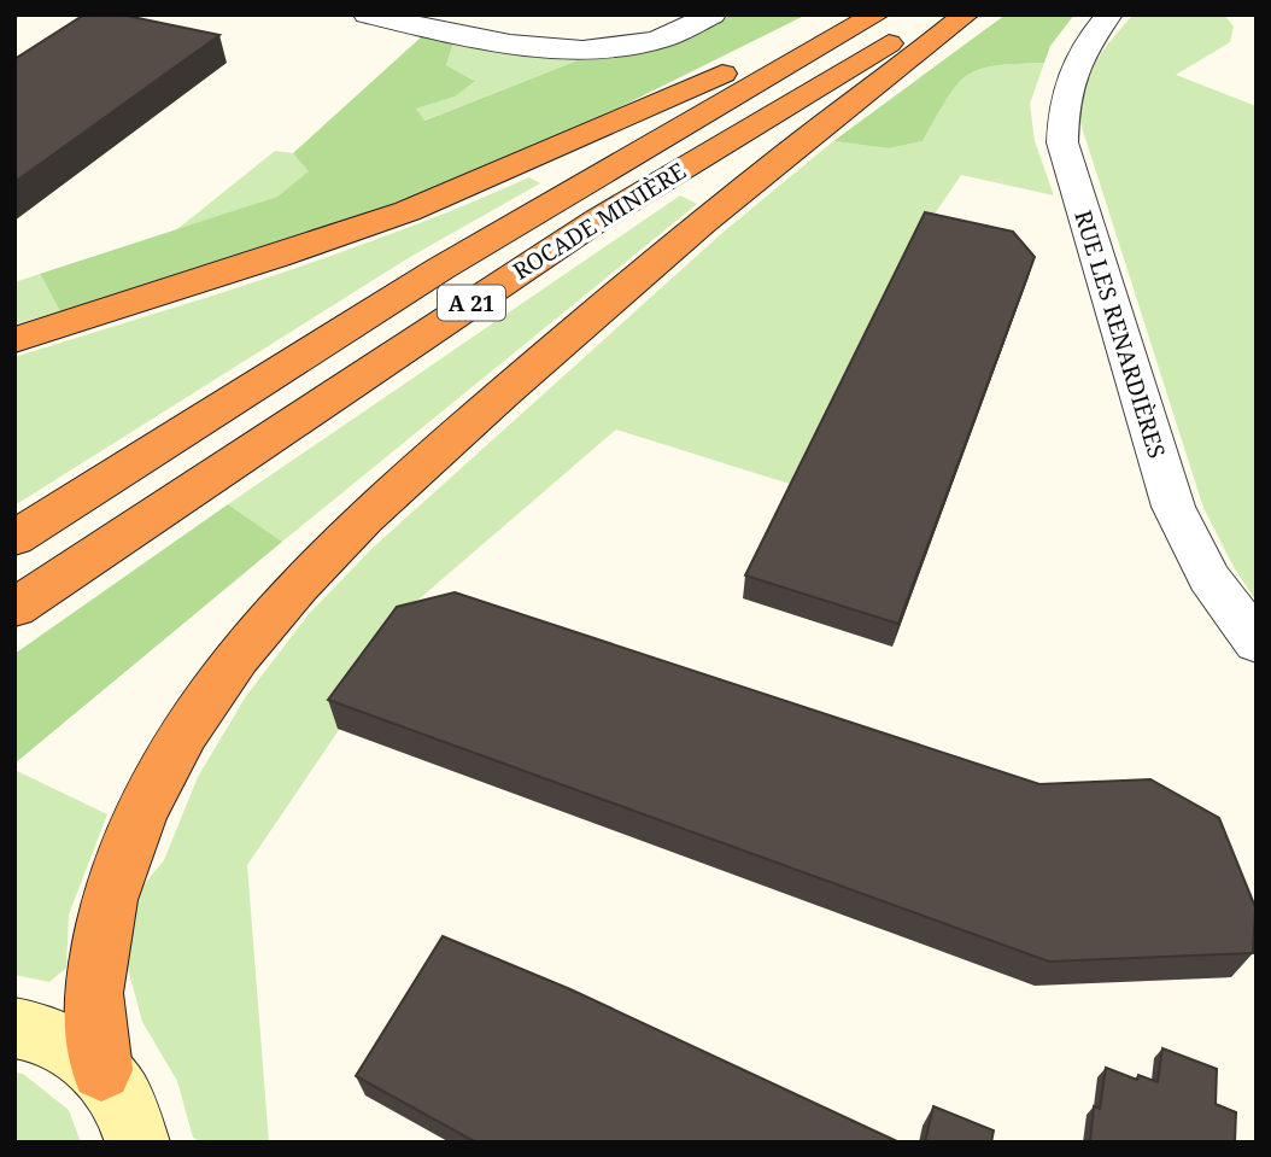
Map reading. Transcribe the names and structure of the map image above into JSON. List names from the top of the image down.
{
  "streets": {
    "highway": ["ROCADE MINIÈRE", "A 21"],
    "street": ["RUE LES RENARDIÈRES"]
  }
}
